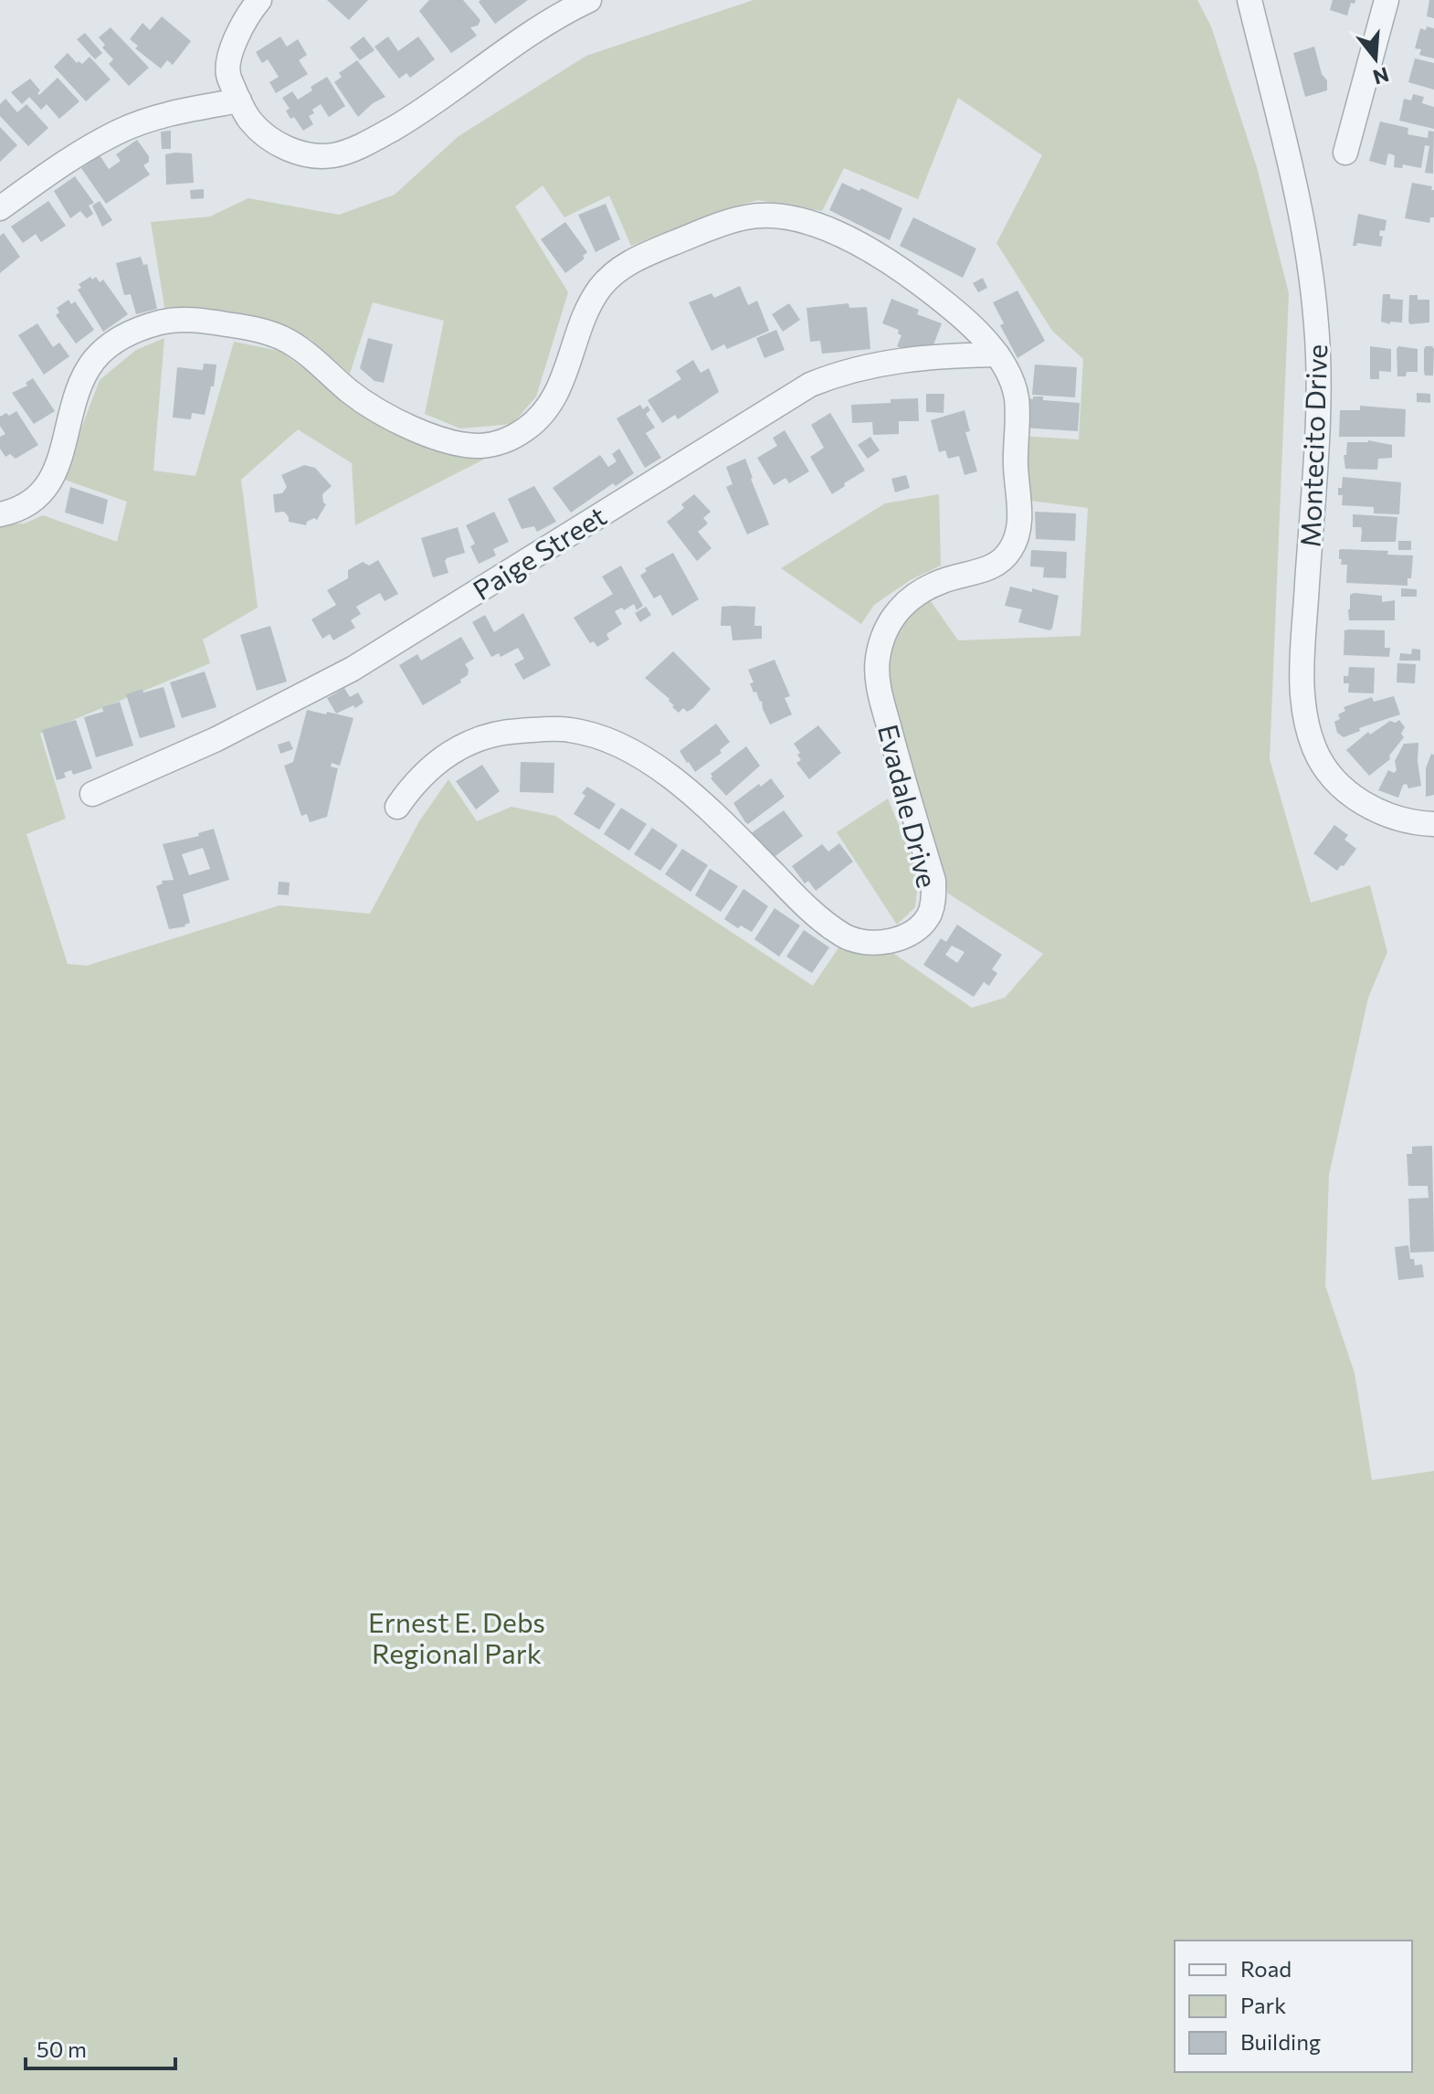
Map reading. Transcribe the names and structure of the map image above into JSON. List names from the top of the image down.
{
  "streets": {
    "street": ["Montecito Drive", "Paige Street", "Evadale Drive"]
  },
  "crossings": [
    ["Paige Street", "Evadale Drive"]
  ],
  "parks": ["Ernest E. Debs Regional Park"],
  "legend": ["Road", "Park", "Building"],
  "scale_bar": "50 m",
  "north": "bottom"
}
